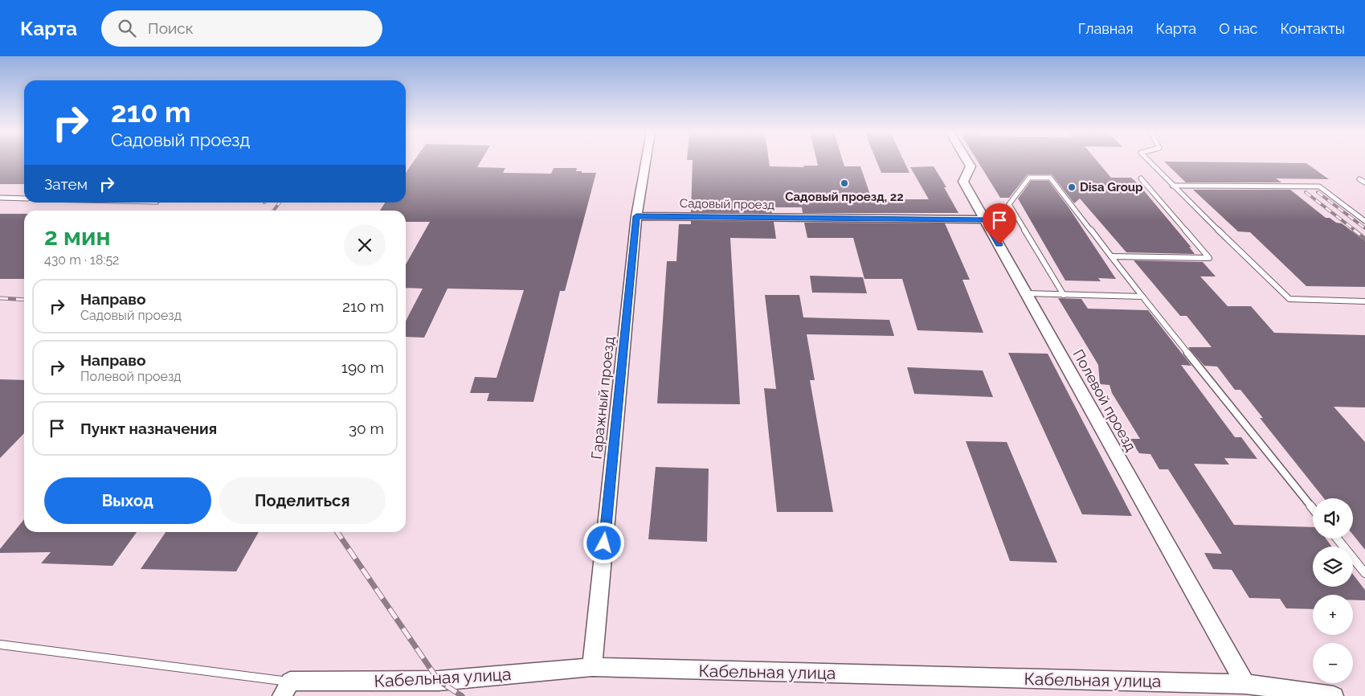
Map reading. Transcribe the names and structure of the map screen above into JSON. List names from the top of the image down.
{
  "streets": {
    "street": [
      "Садовый проезд",
      "Гаражный проезд",
      "Полевой проезд",
      "Кабельная улица"
    ]
  },
  "crossings": [
    ["Садовый проезд", "Гаражный проезд"],
    ["Садовый проезд", "Полевой проезд"],
    ["Гаражный проезд", "Кабельная улица"],
    ["Полевой проезд", "Кабельная улица"]
  ],
  "places": ["Садовый проезд, 22", "Disa Group"],
  "page": {
    "header": "Карта",
    "search": "Поиск",
    "nav": [
      "Главная",
      "Карта",
      "О нас",
      "Контакты"
    ],
    "turn": ["210 m", "Садовый проезд"],
    "then": "Затем",
    "heading": ["2 мин", "430 m · 18:52"],
    "list": [
      {
        "name": "Направо",
        "note": "Садовый проезд",
        "value": "210 m"
      },
      {
        "name": "Направо",
        "note": "Полевой проезд",
        "value": "190 m"
      },
      {
        "name": "Пункт назначения",
        "value": "30 m"
      }
    ],
    "buttons": ["Выход", "Поделиться"],
    "map_buttons": ["+", "−"]
  }
}
